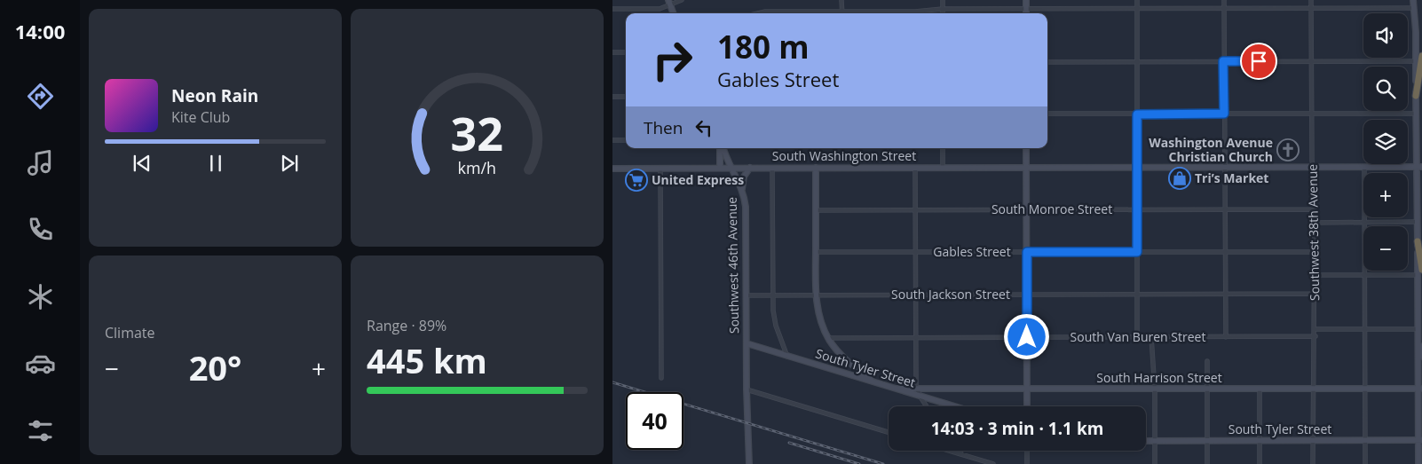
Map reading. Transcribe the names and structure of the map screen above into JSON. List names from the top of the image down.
{
  "streets": {
    "main road": [
      "South Washington Street",
      "Southwest 46th Avenue",
      "South Tyler Street",
      "South Harrison Street"
    ],
    "street": [
      "South Monroe Street",
      "Southwest 38th Avenue",
      "Gables Street",
      "South Jackson Street",
      "South Van Buren Street"
    ]
  },
  "crossings": [
    ["South Washington Street", "Southwest 38th Avenue"],
    ["South Washington Street", "Southwest 46th Avenue"],
    ["South Monroe Street", "Southwest 38th Avenue"],
    ["Southwest 38th Avenue", "Gables Street"],
    ["Southwest 38th Avenue", "South Jackson Street"],
    ["Southwest 38th Avenue", "South Van Buren Street"],
    ["Southwest 38th Avenue", "South Tyler Street"],
    ["Southwest 38th Avenue", "South Harrison Street"],
    ["Southwest 46th Avenue", "South Jackson Street"],
    ["Southwest 46th Avenue", "South Tyler Street"],
    ["South Tyler Street", "South Harrison Street"]
  ],
  "places": {
    "church": ["Washington Avenue Christian Church"],
    "shop": ["Tri’s Market"],
    "supermarket": ["United Express"]
  },
  "page": {
    "tabs": "14:00",
    "map_buttons": ["+", "−"],
    "turn": ["180 m", "Gables Street"],
    "song": ["Neon Rain", "Kite Club"],
    "then": "Then",
    "tile": [
      "Climate",
      ["Range · 89%", "445 km"]
    ],
    "heat": ["−", "20°", "+"],
    "limit": "40",
    "trip": "14:03 · 3 min · 1.1 km",
    "gauge": ["32", "km/h"]
  }
}
